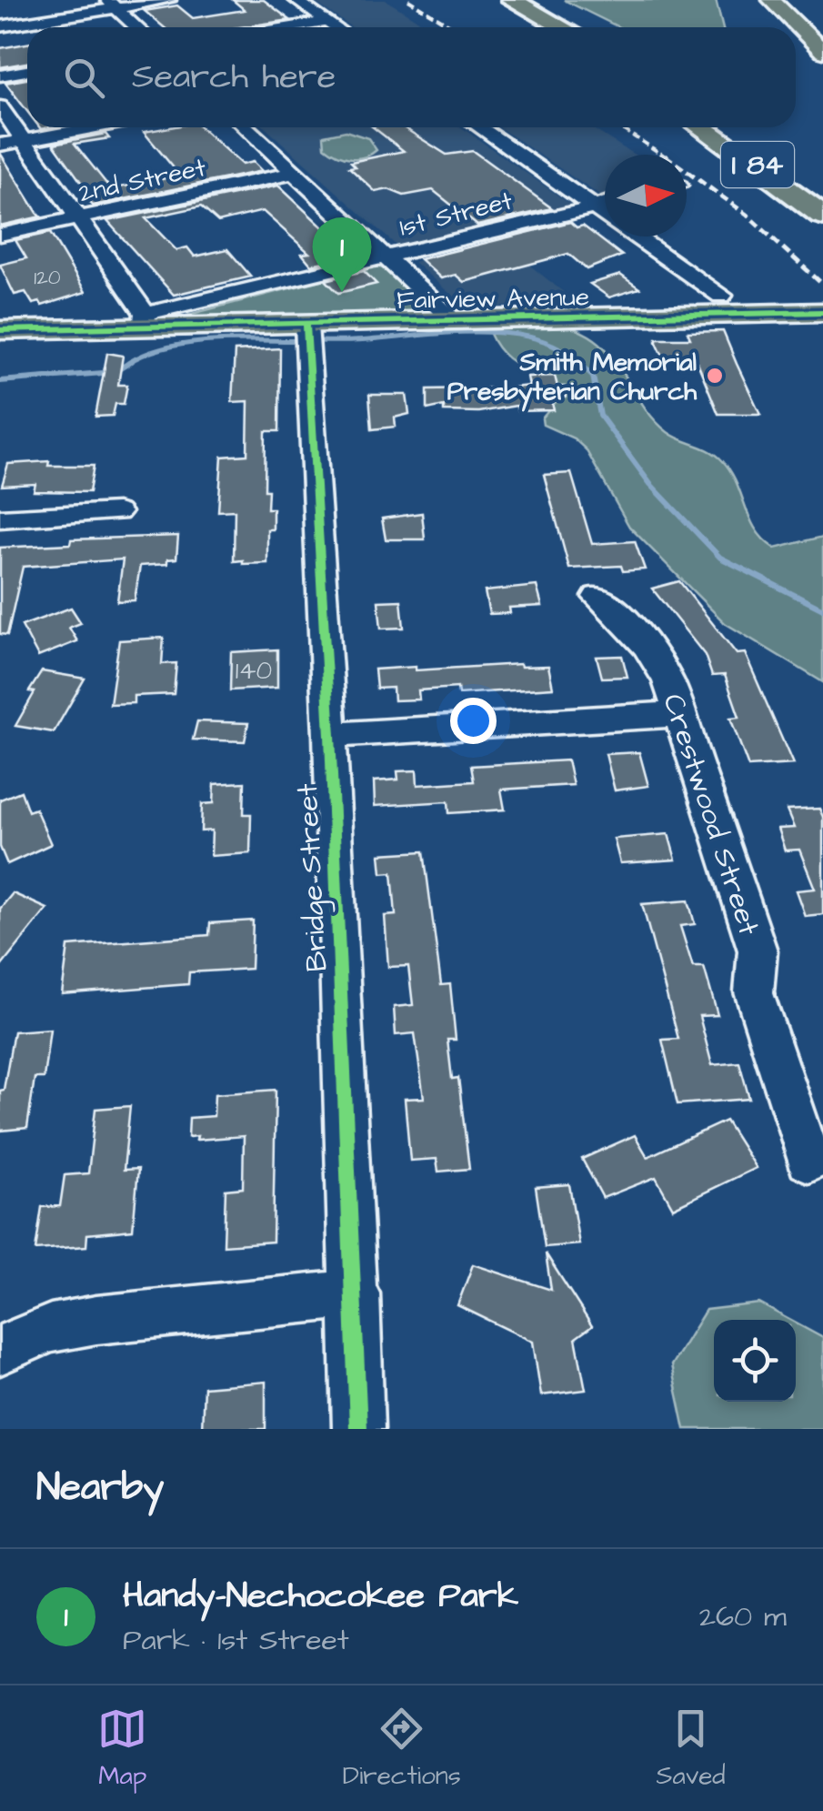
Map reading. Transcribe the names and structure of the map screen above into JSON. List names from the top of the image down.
{
  "streets": {
    "highway": ["I 84"],
    "main road": ["Fairview Avenue"],
    "street": [
      "2nd Street",
      "1st Street",
      "Crestwood Street",
      "Bridge Street"
    ]
  },
  "crossings": [
    ["1st Street", "Fairview Avenue"],
    ["Fairview Avenue", "Bridge Street"]
  ],
  "places": ["Smith Memorial Presbyterian Church"],
  "house_numbers": ["120", "140"],
  "north": "right",
  "page": {
    "search": "Search here",
    "pins": "1",
    "heading": "Nearby",
    "list": [
      {
        "mark": "1",
        "name": "Handy-Nechocokee Park",
        "note": "Park · 1st Street",
        "value": "260 m"
      }
    ],
    "nav": ["Map", "Directions", "Saved"]
  }
}
